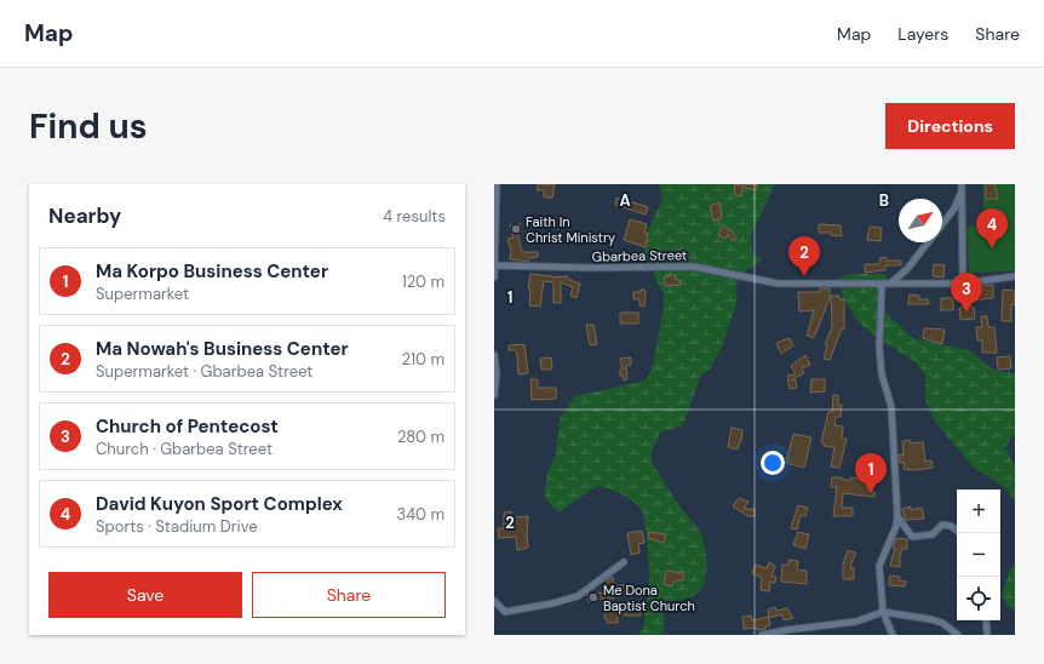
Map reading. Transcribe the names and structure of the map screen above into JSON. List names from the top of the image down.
{
  "streets": {
    "street": ["Gbarbea Street"]
  },
  "places": ["Faith In Christ Ministry", "Me Dona Baptist Church"],
  "north": "top right",
  "page": {
    "header": "Map",
    "nav": ["Map", "Layers", "Share"],
    "buttons": [
      "Directions",
      ["Save", "Share"]
    ],
    "title": "Find us",
    "heading": ["Nearby", "4 results"],
    "pins": [
      "4",
      "2",
      "3",
      "1"
    ],
    "list": [
      {
        "mark": "1",
        "name": "Ma Korpo Business Center",
        "note": "Supermarket",
        "value": "120 m"
      },
      {
        "mark": "2",
        "name": "Ma Nowah's Business Center",
        "note": "Supermarket · Gbarbea Street",
        "value": "210 m"
      },
      {
        "mark": "3",
        "name": "Church of Pentecost",
        "note": "Church · Gbarbea Street",
        "value": "280 m"
      },
      {
        "mark": "4",
        "name": "David Kuyon Sport Complex",
        "note": "Sports · Stadium Drive",
        "value": "340 m"
      }
    ],
    "map_buttons": ["+", "−"]
  },
  "grid": {
    "columns": ["A", "B"],
    "rows": ["1", "2"]
  }
}
